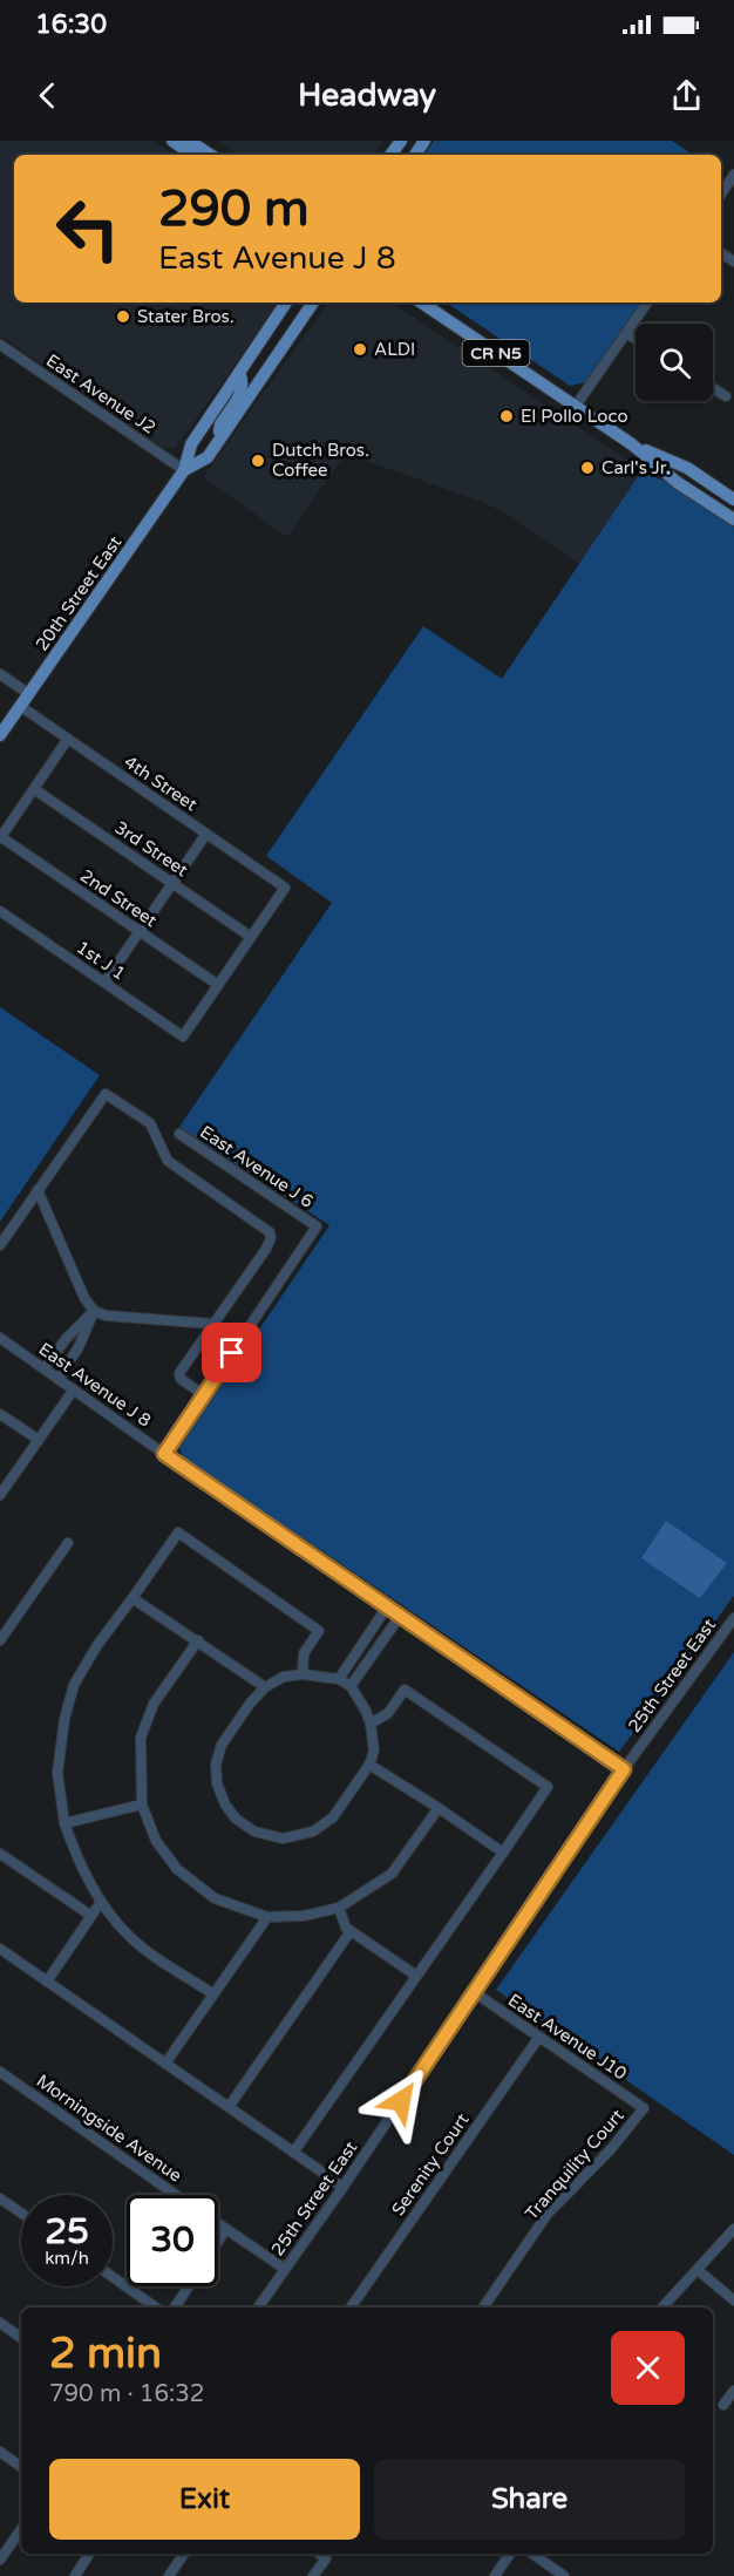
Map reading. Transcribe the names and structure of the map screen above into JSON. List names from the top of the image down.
{
  "streets": {
    "main road": ["CR N5", "20th Street East"],
    "street": [
      "East Avenue J2",
      "4th Street",
      "3rd Street",
      "2nd Street",
      "1st J 1",
      "East Avenue J 6",
      "East Avenue J 8",
      "25th Street East",
      "East Avenue J10",
      "Morningside Avenue",
      "Serenity Court",
      "Tranquility Court"
    ]
  },
  "crossings": [
    ["East Avenue J2", "20th Street East"],
    ["20th Street East", "4th Street"],
    ["4th Street", "3rd Street"],
    ["2nd Street", "1st J 1"],
    ["East Avenue J 8", "25th Street East"],
    ["25th Street East", "East Avenue J10"],
    ["25th Street East", "Morningside Avenue"],
    ["East Avenue J10", "Serenity Court"],
    ["East Avenue J10", "Tranquility Court"]
  ],
  "places": [
    "Stater Bros.",
    "ALDI",
    "El Pollo Loco",
    "Dutch Bros. Coffee",
    "Carl's Jr."
  ],
  "page": {
    "status": "16:30",
    "header": "Headway",
    "turn": ["290 m", "East Avenue J 8"],
    "speed": "25 km/h",
    "limit": "30",
    "heading": ["2 min", "790 m · 16:32"],
    "buttons": ["Exit", "Share"]
  }
}
